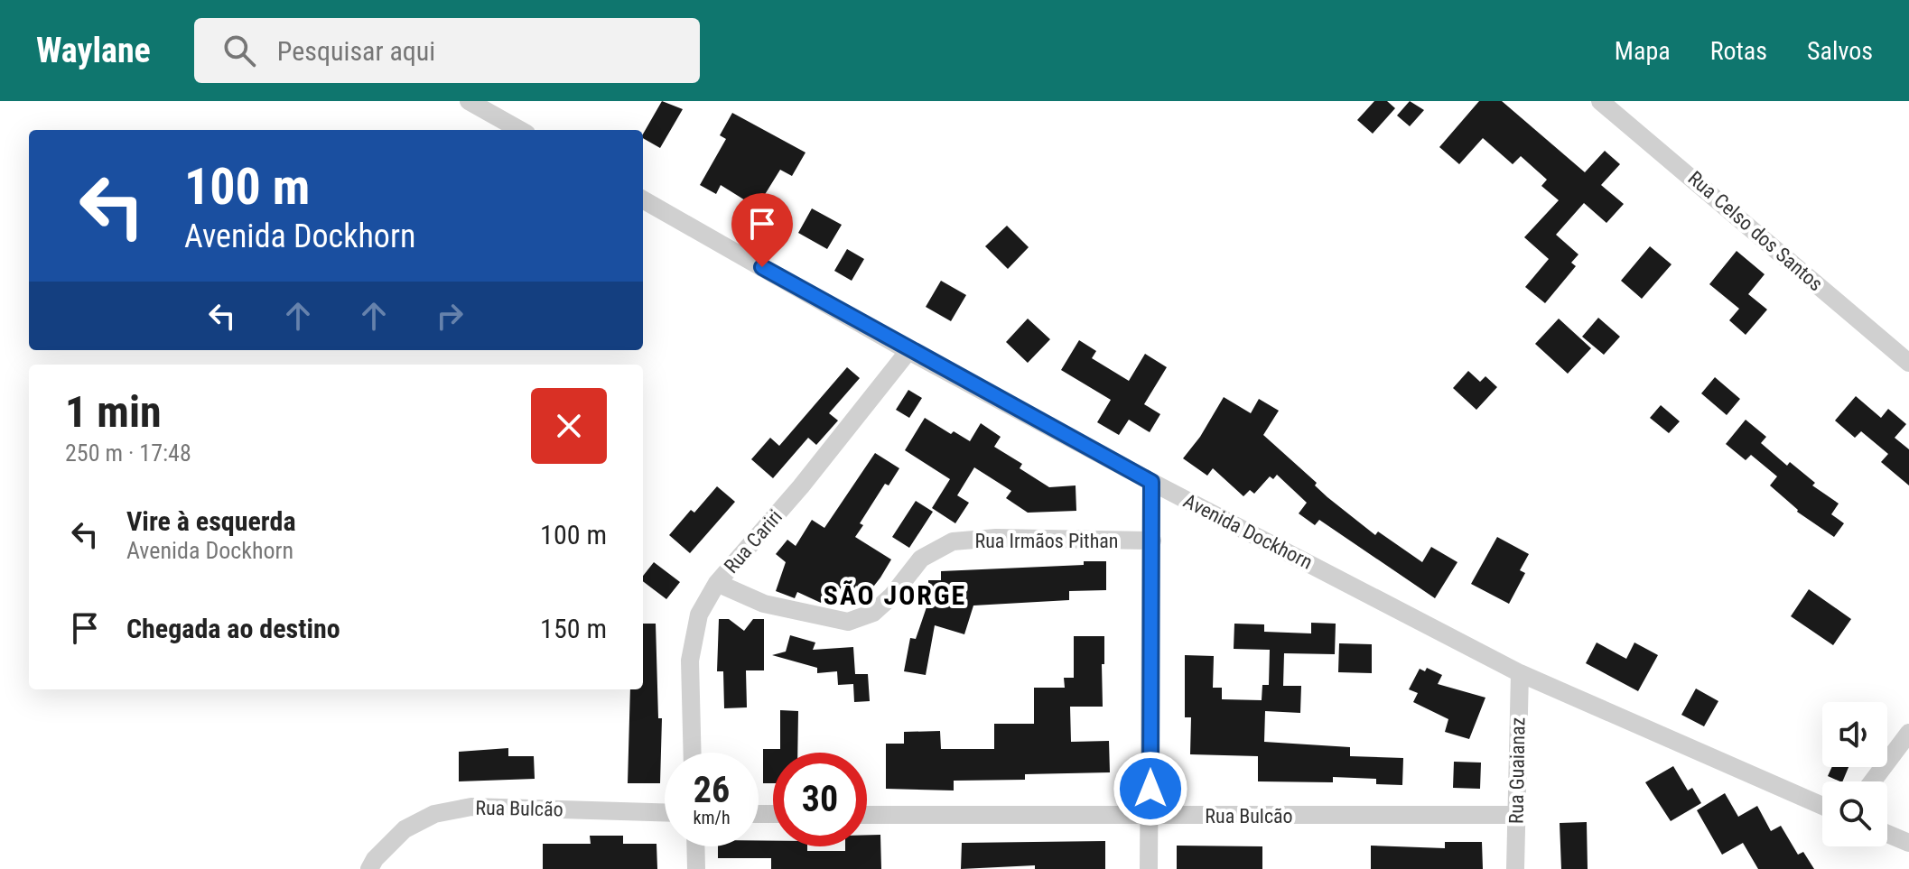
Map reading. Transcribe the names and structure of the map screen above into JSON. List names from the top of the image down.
{
  "streets": {
    "street": [
      "Rua Celso dos Santos",
      "Avenida Dockhorn",
      "Rua Irmãos Pithan",
      "Rua Cariri",
      "Rua Guaianaz",
      "Rua Bulcão"
    ]
  },
  "crossings": [
    ["Avenida Dockhorn", "Rua Cariri"],
    ["Avenida Dockhorn", "Rua Guaianaz"],
    ["Rua Irmãos Pithan", "Rua Cariri"],
    ["Rua Guaianaz", "Rua Bulcão"]
  ],
  "districts": ["SÃO JORGE"],
  "page": {
    "header": "Waylane",
    "search": "Pesquisar aqui",
    "nav": ["Mapa", "Rotas", "Salvos"],
    "turn": ["100 m", "Avenida Dockhorn"],
    "heading": ["1 min", "250 m · 17:48"],
    "list": [
      {
        "name": "Vire à esquerda",
        "note": "Avenida Dockhorn",
        "value": "100 m"
      },
      {
        "name": "Chegada ao destino",
        "value": "150 m"
      }
    ],
    "speed": "26 km/h",
    "limit": "30"
  }
}
